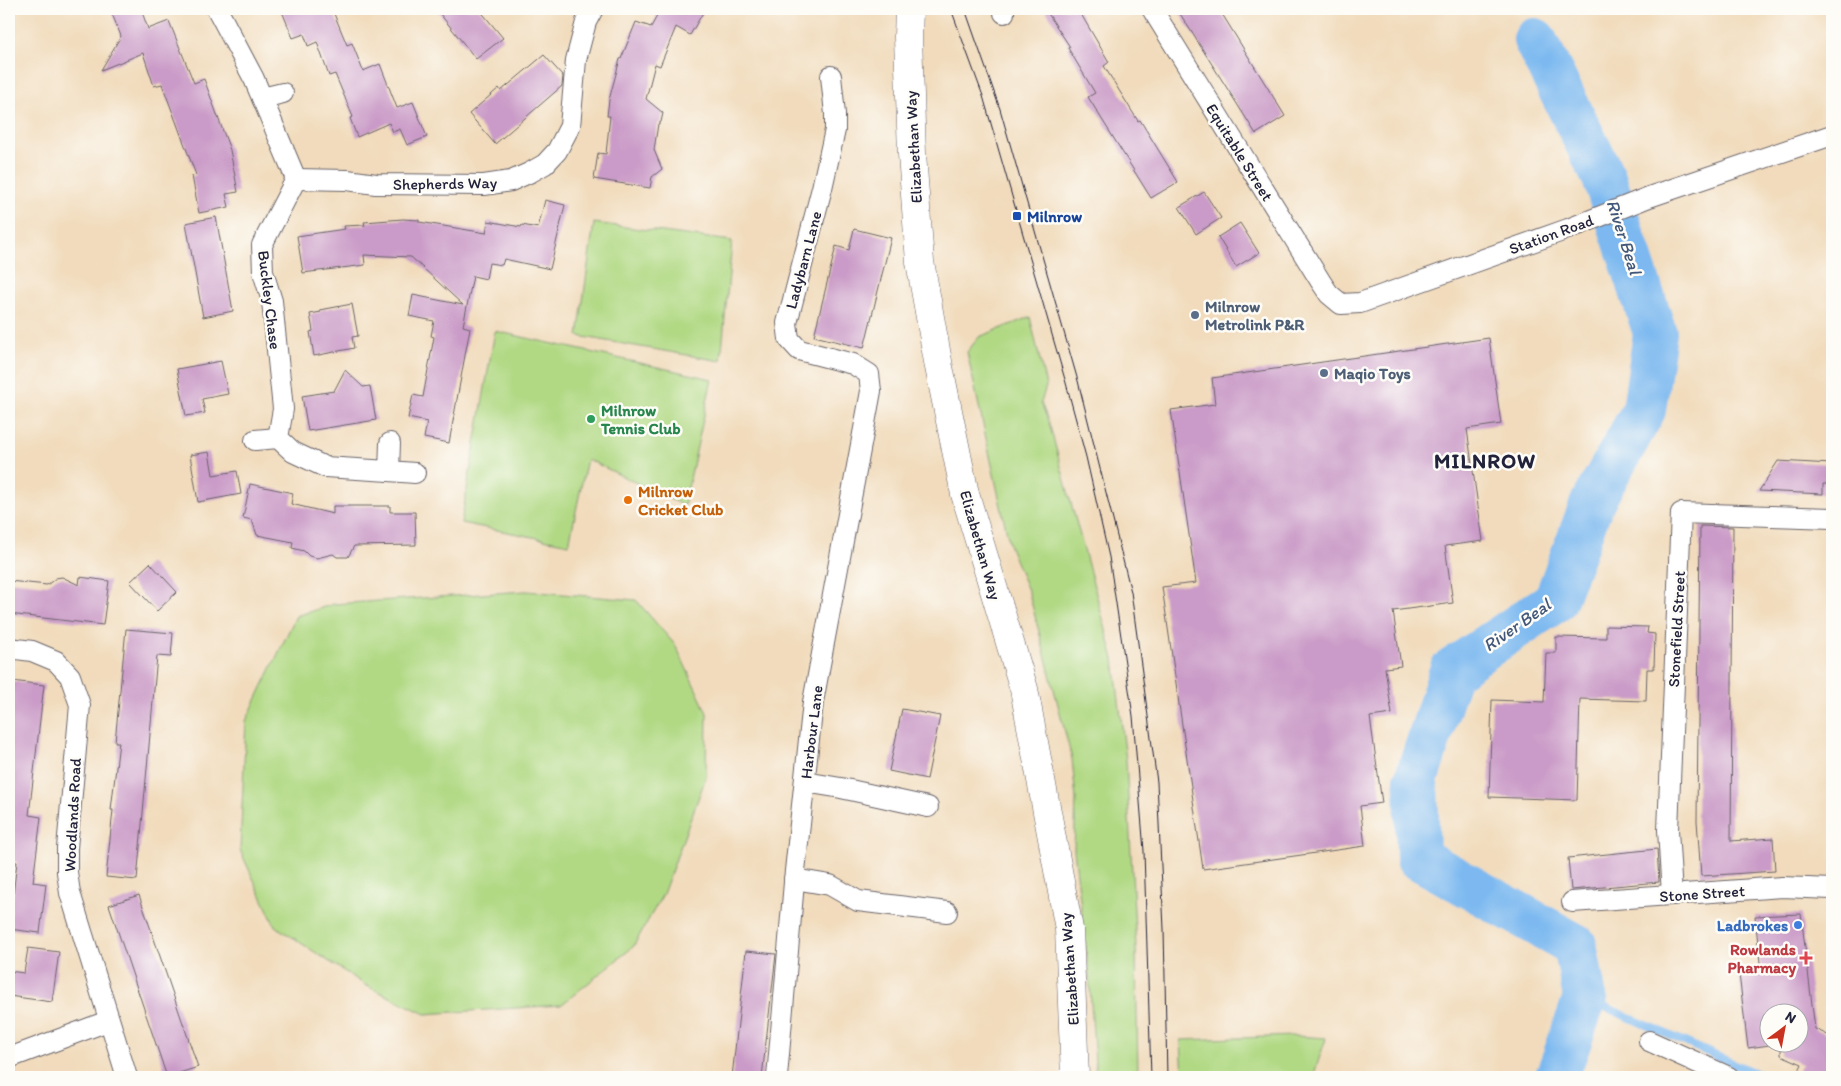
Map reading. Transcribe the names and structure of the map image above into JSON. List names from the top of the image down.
{
  "streets": {
    "main road": ["Elizabethan Way"],
    "street": [
      "Equitable Street",
      "Shepherds Way",
      "Station Road",
      "Ladybarn Lane",
      "Buckley Chase",
      "Stonefield Street",
      "Harbour Lane",
      "Woodlands Road",
      "Stone Street"
    ]
  },
  "crossings": [
    ["Equitable Street", "Station Road"],
    ["Shepherds Way", "Buckley Chase"],
    ["Ladybarn Lane", "Harbour Lane"],
    ["Stonefield Street", "Stone Street"]
  ],
  "districts": ["MILNROW"],
  "water": ["River Beal"],
  "places": {
    "transit": ["Milnrow"],
    "other": [
      "Milnrow Metrolink P&R",
      "Maqio Toys",
      "Milnrow Tennis Club",
      "Milnrow Cricket Club",
      "Ladbrokes"
    ],
    "health": ["Rowlands Pharmacy"]
  },
  "north": "top right"
}
